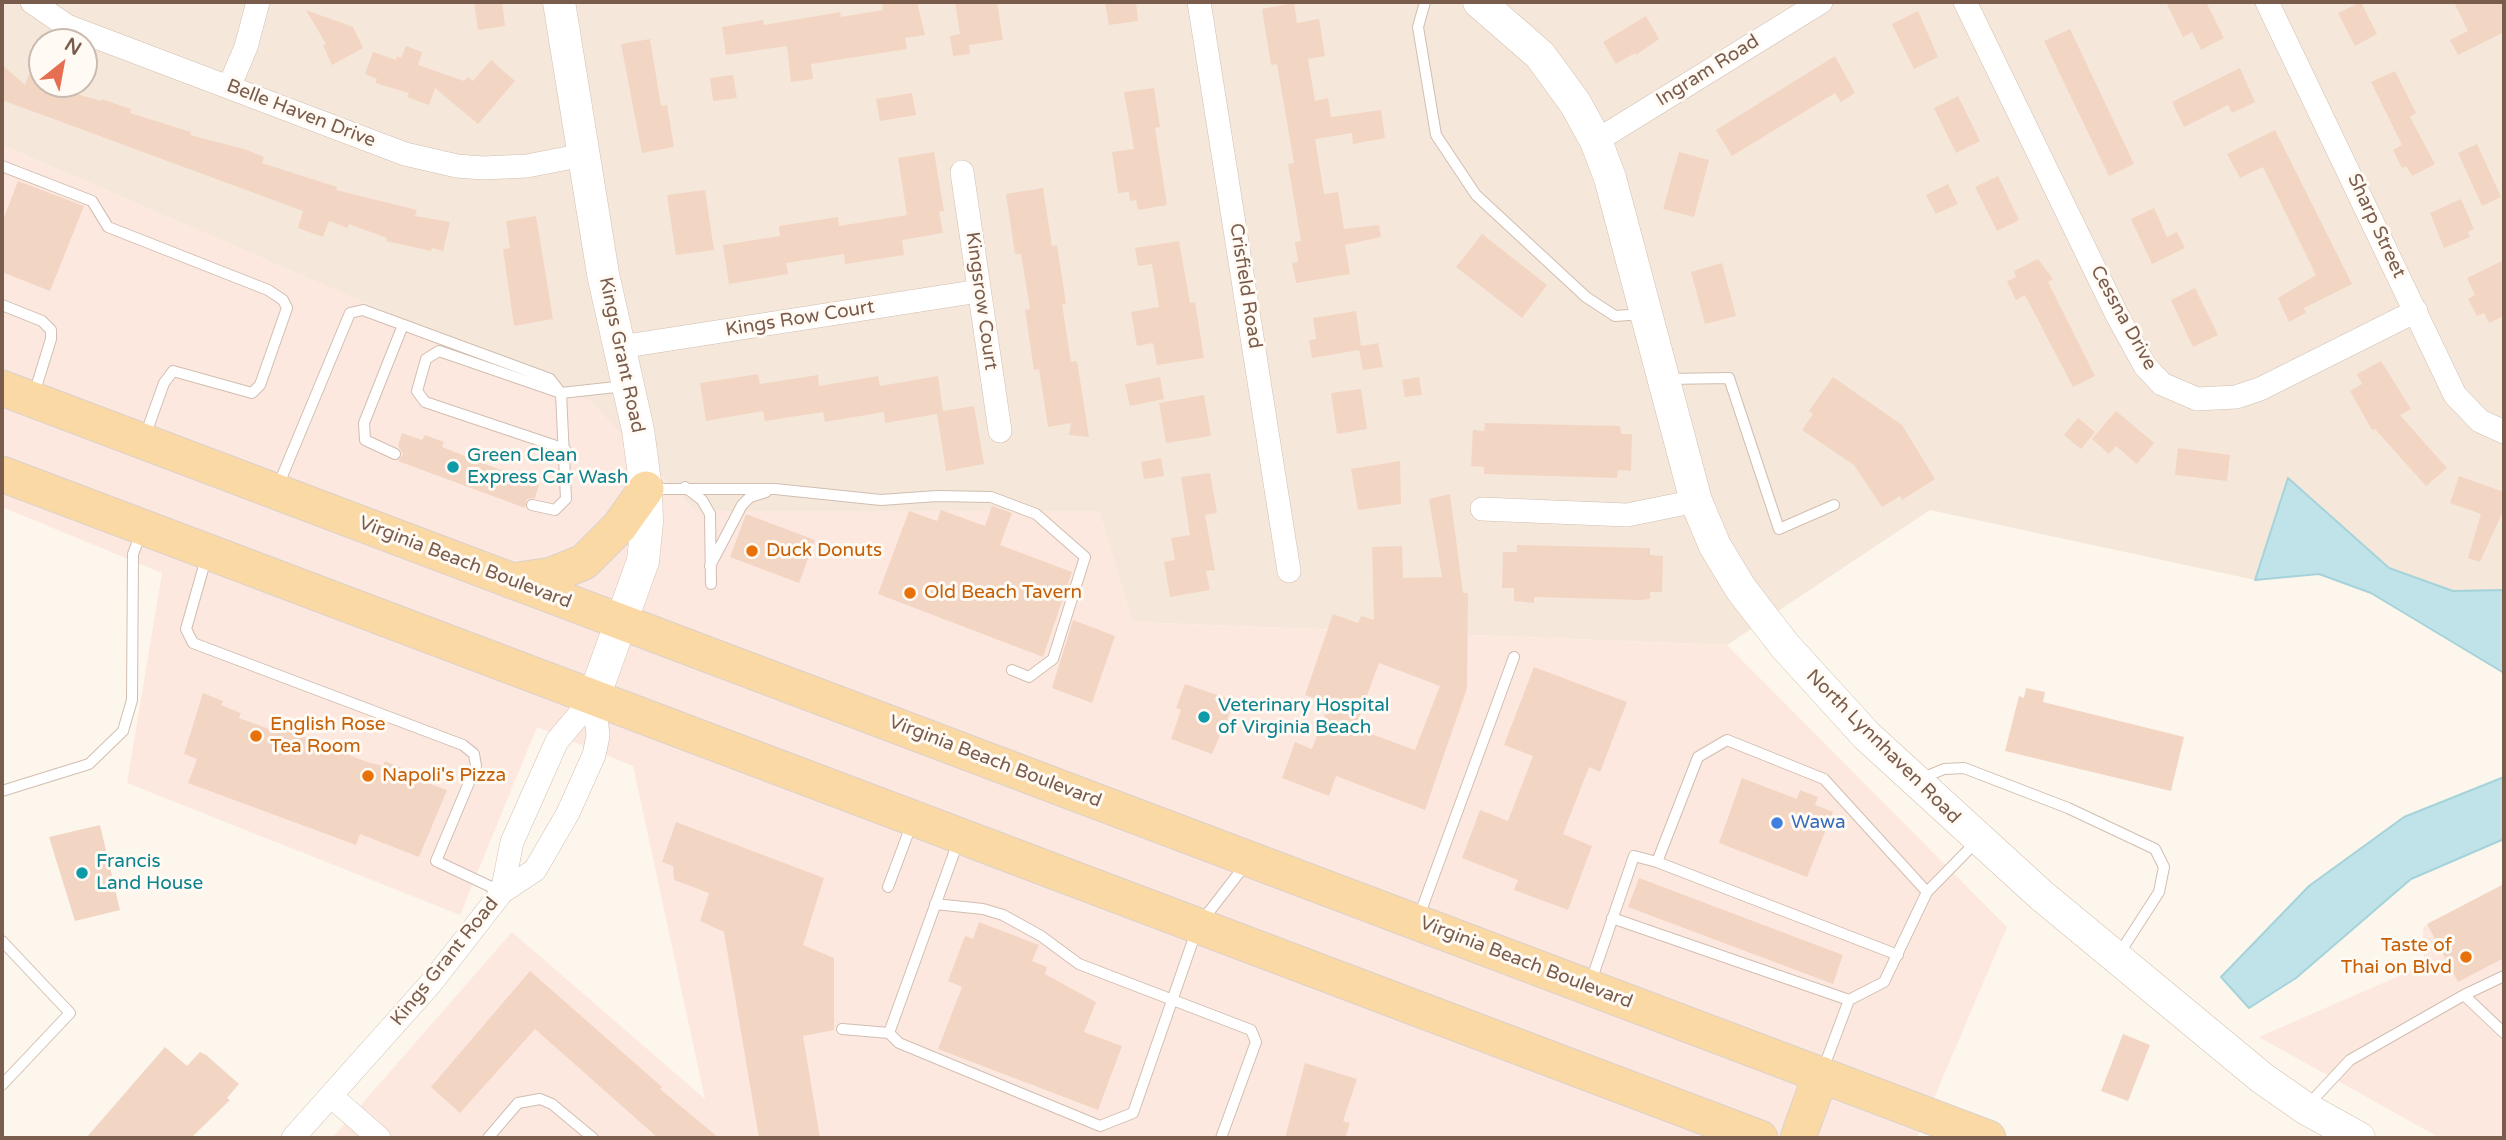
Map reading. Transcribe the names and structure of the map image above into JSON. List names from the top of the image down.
{
  "streets": {
    "main road": ["Virginia Beach Boulevard"],
    "street": [
      "Ingram Road",
      "Belle Haven Drive",
      "Sharp Street",
      "Crisfield Road",
      "Kingsrow Court",
      "Cessna Drive",
      "Kings Row Court",
      "Kings Grant Road",
      "North Lynnhaven Road"
    ]
  },
  "crossings": [
    ["Ingram Road", "North Lynnhaven Road"],
    ["Belle Haven Drive", "Kings Grant Road"],
    ["Sharp Street", "Cessna Drive"],
    ["Kingsrow Court", "Kings Row Court"],
    ["Kings Row Court", "Kings Grant Road"],
    ["Kings Grant Road", "Virginia Beach Boulevard"]
  ],
  "places": [
    "Green Clean Express Car Wash",
    "Duck Donuts",
    "Old Beach Tavern",
    "Veterinary Hospital of Virginia Beach",
    "English Rose Tea Room",
    "Napoli's Pizza",
    "Wawa",
    "Francis Land House",
    "Taste of Thai on Blvd"
  ],
  "north": "top right"
}
